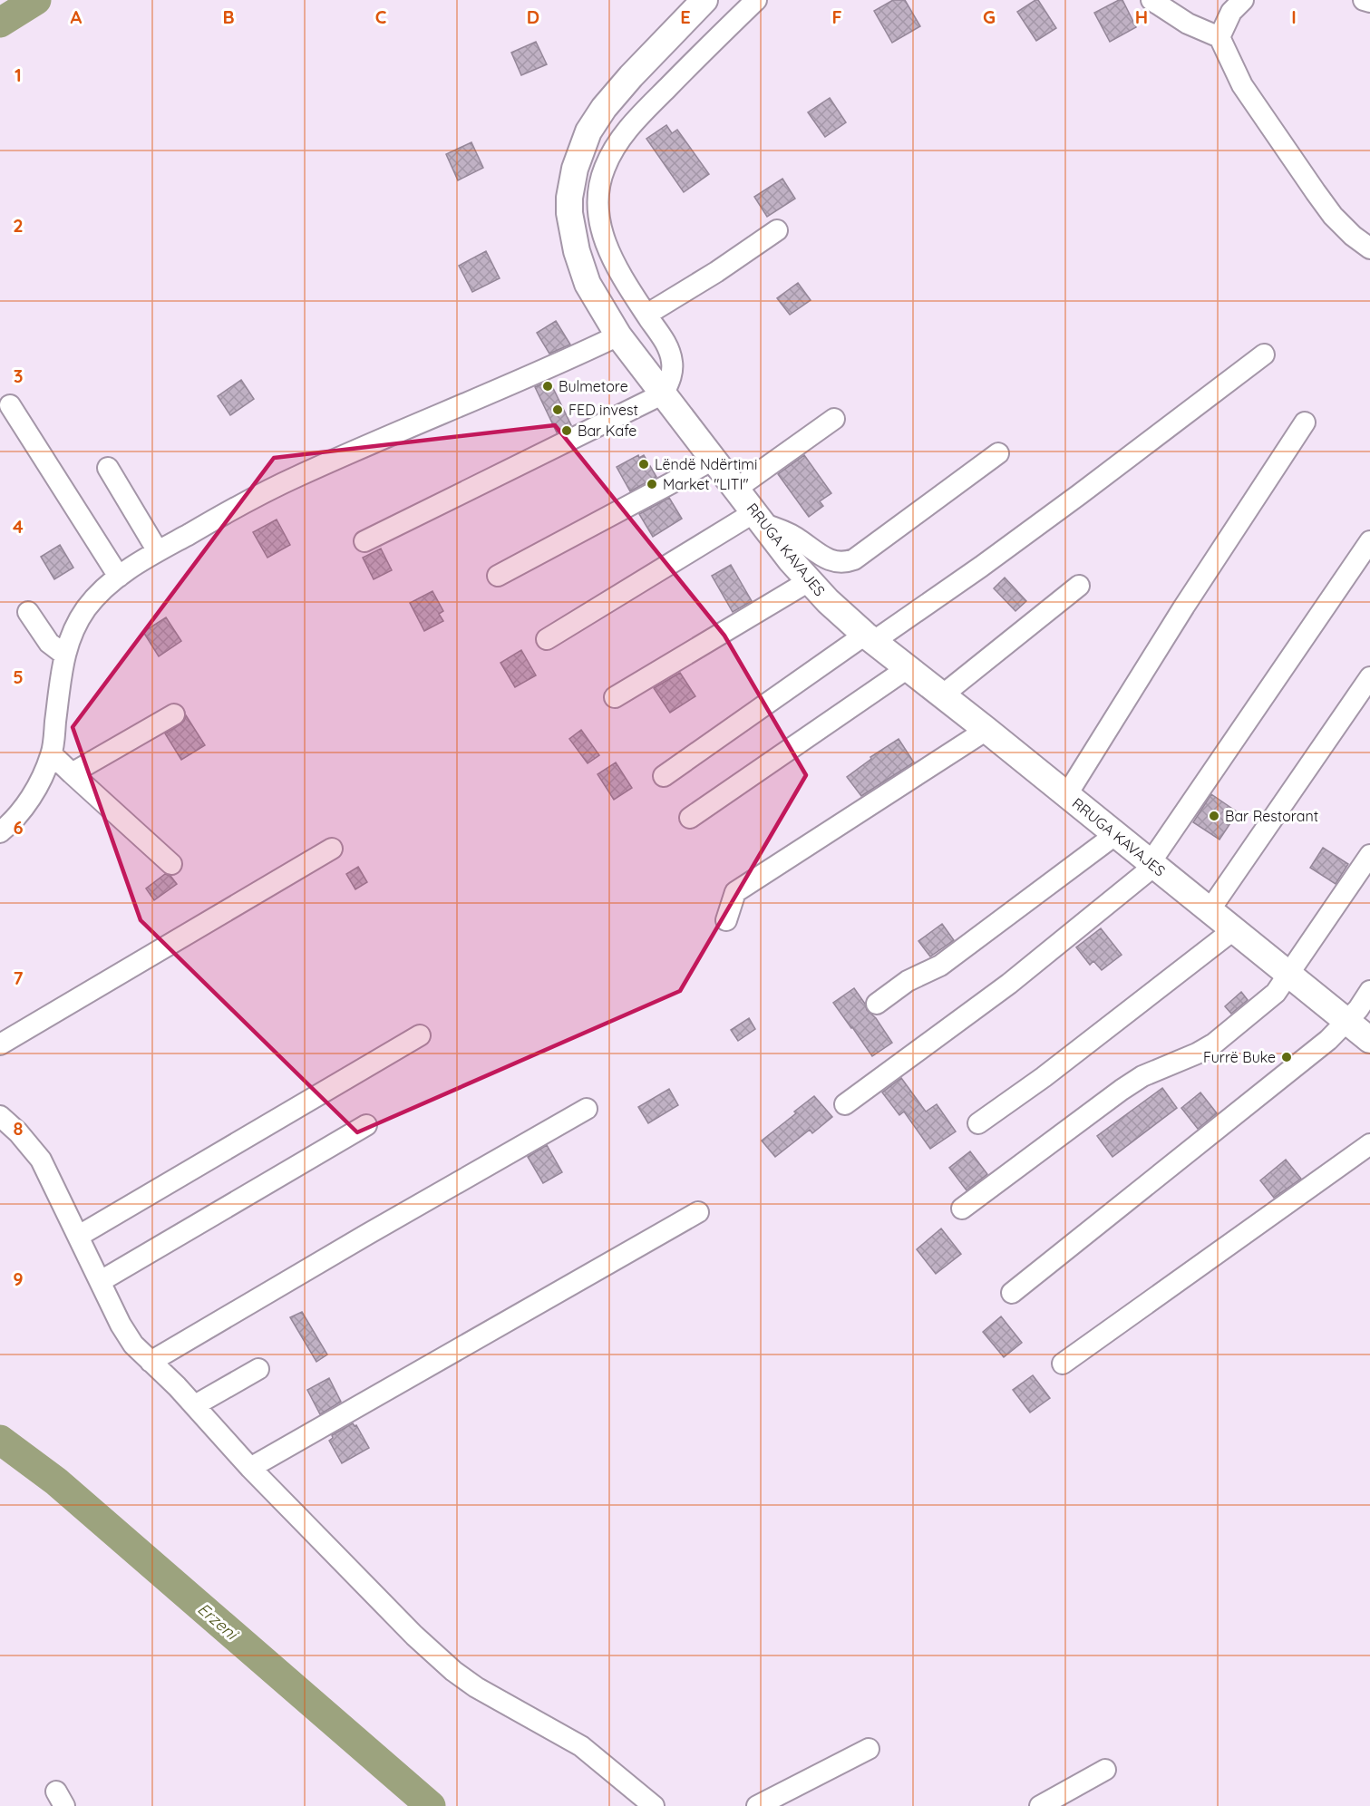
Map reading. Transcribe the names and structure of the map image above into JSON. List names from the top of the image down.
{
  "streets": {
    "main road": ["RRUGA KAVAJES"]
  },
  "water": ["Erzeni"],
  "places": [
    "Bulmetore",
    "FED invest",
    "Bar Kafe",
    "Lëndë Ndërtimi",
    "Market \"LITI\"",
    "Bar Restorant",
    "Furrë Buke"
  ],
  "grid": {
    "columns": [
      "A",
      "B",
      "C",
      "D",
      "E",
      "F",
      "G",
      "H",
      "I"
    ],
    "rows": [
      "1",
      "2",
      "3",
      "4",
      "5",
      "6",
      "7",
      "8",
      "9"
    ]
  }
}
